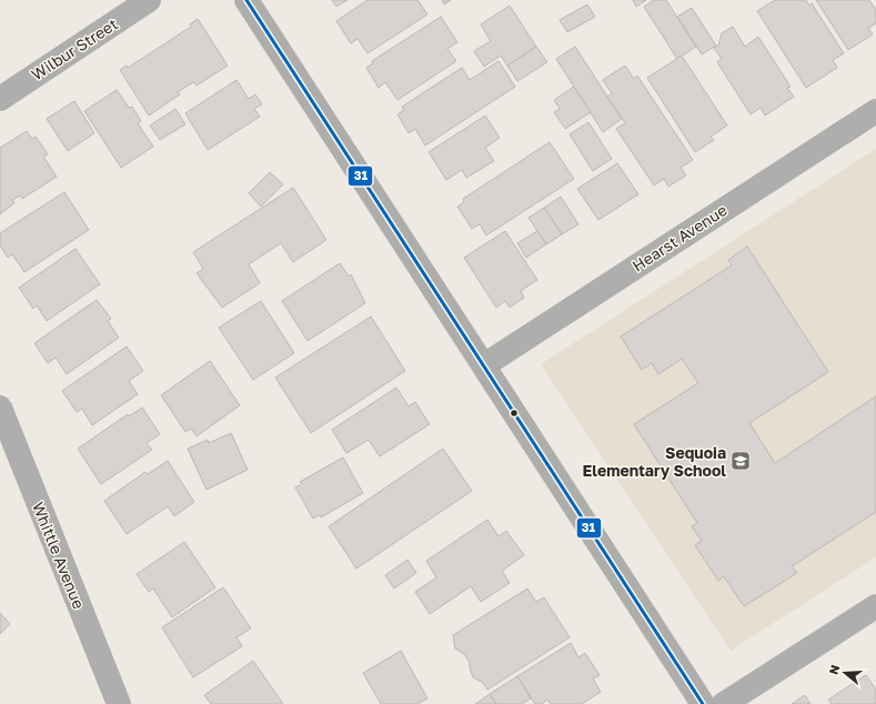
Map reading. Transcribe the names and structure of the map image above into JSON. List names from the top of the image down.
{
  "streets": {
    "street": ["Wilbur Street", "Hearst Avenue", "Whittle Avenue"]
  },
  "places": {
    "school or university": ["Sequoia Elementary School"]
  },
  "lines": ["transit line 31"],
  "north": "left"
}
